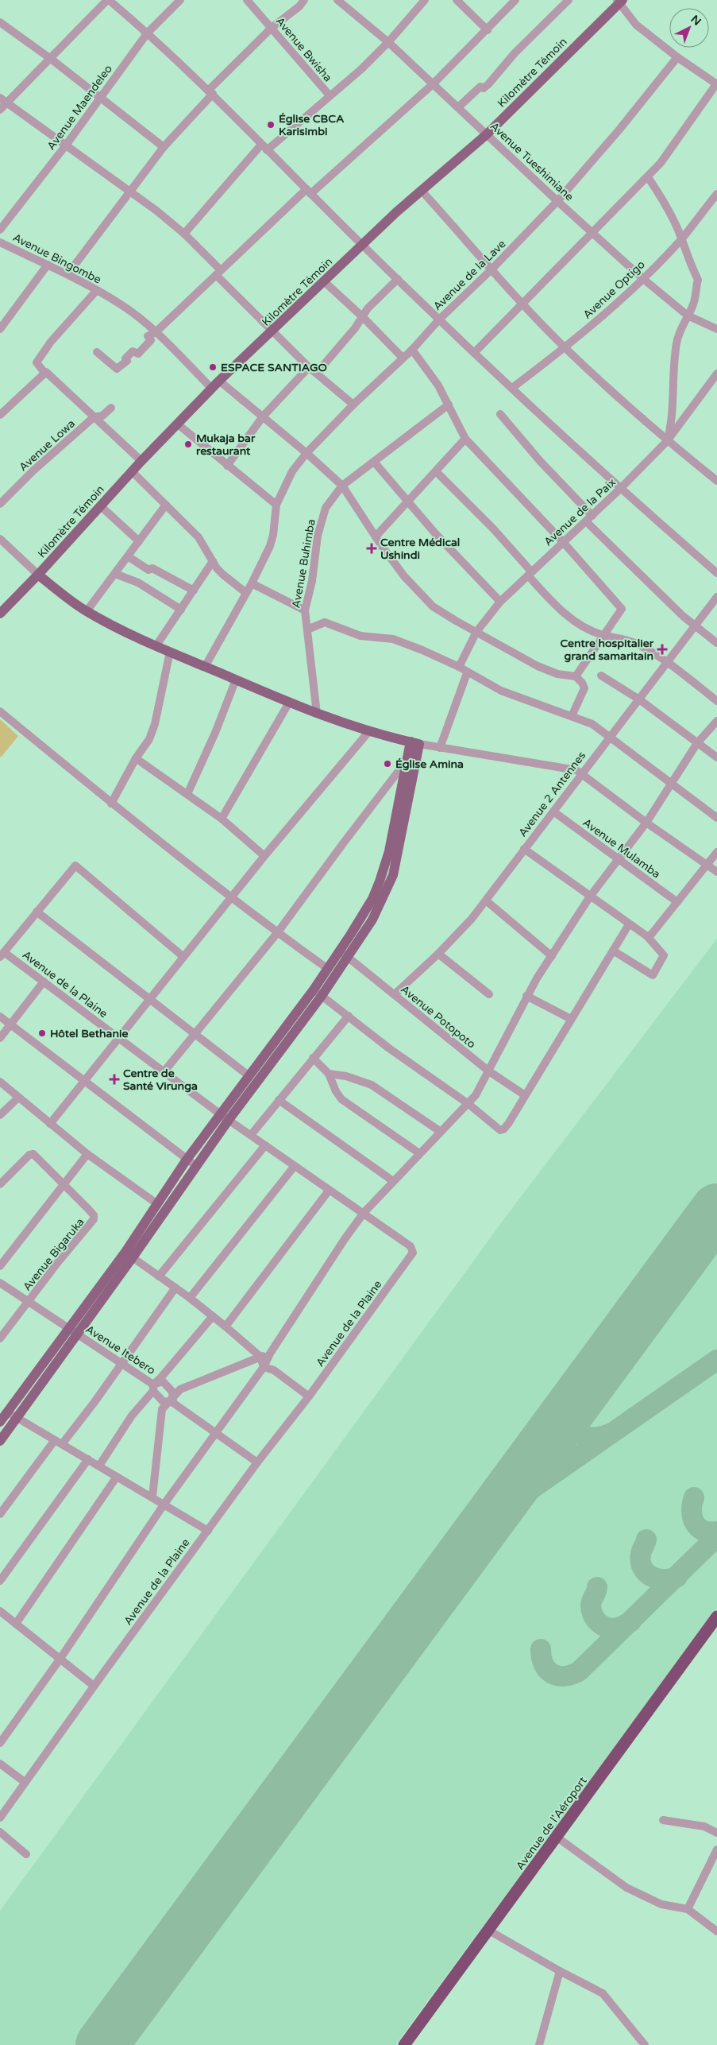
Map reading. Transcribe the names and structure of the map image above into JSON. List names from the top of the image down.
{
  "streets": {
    "highway": ["Avenue de l'Aéroport"],
    "main road": ["Kilomètre Témoin"],
    "street": [
      "Avenue Bwisha",
      "Avenue Maendeleo",
      "Avenue Tueshimiane",
      "Avenue Bingombe",
      "Avenue de la Lave",
      "Avenue Optigo",
      "Avenue Lowa",
      "Avenue de la Paix",
      "Avenue Buhimba",
      "Avenue 2 Antennes",
      "Avenue Mulamba",
      "Avenue de la Plaine",
      "Avenue Potopoto",
      "Avenue Bigaruka",
      "Avenue Itebero"
    ]
  },
  "crossings": [
    ["Kilomètre Témoin", "Avenue Tueshimiane"],
    ["Kilomètre Témoin", "Avenue Bingombe"],
    ["Avenue Tueshimiane", "Avenue de la Lave"],
    ["Avenue Tueshimiane", "Avenue Optigo"],
    ["Avenue 2 Antennes", "Avenue Mulamba"],
    ["Avenue 2 Antennes", "Avenue Potopoto"],
    ["Avenue de la Plaine", "Avenue Itebero"],
    ["Avenue Bigaruka", "Avenue Itebero"]
  ],
  "places": {
    "other": [
      "Église CBCA Karisimbi",
      "ESPACE SANTIAGO",
      "Mukaja bar restaurant",
      "Église Amina",
      "Hôtel Bethanie"
    ],
    "health": ["Centre Médical Ushindi", "Centre hospitalier grand samaritain", "Centre de Santé Virunga"]
  },
  "north": "top right"
}
